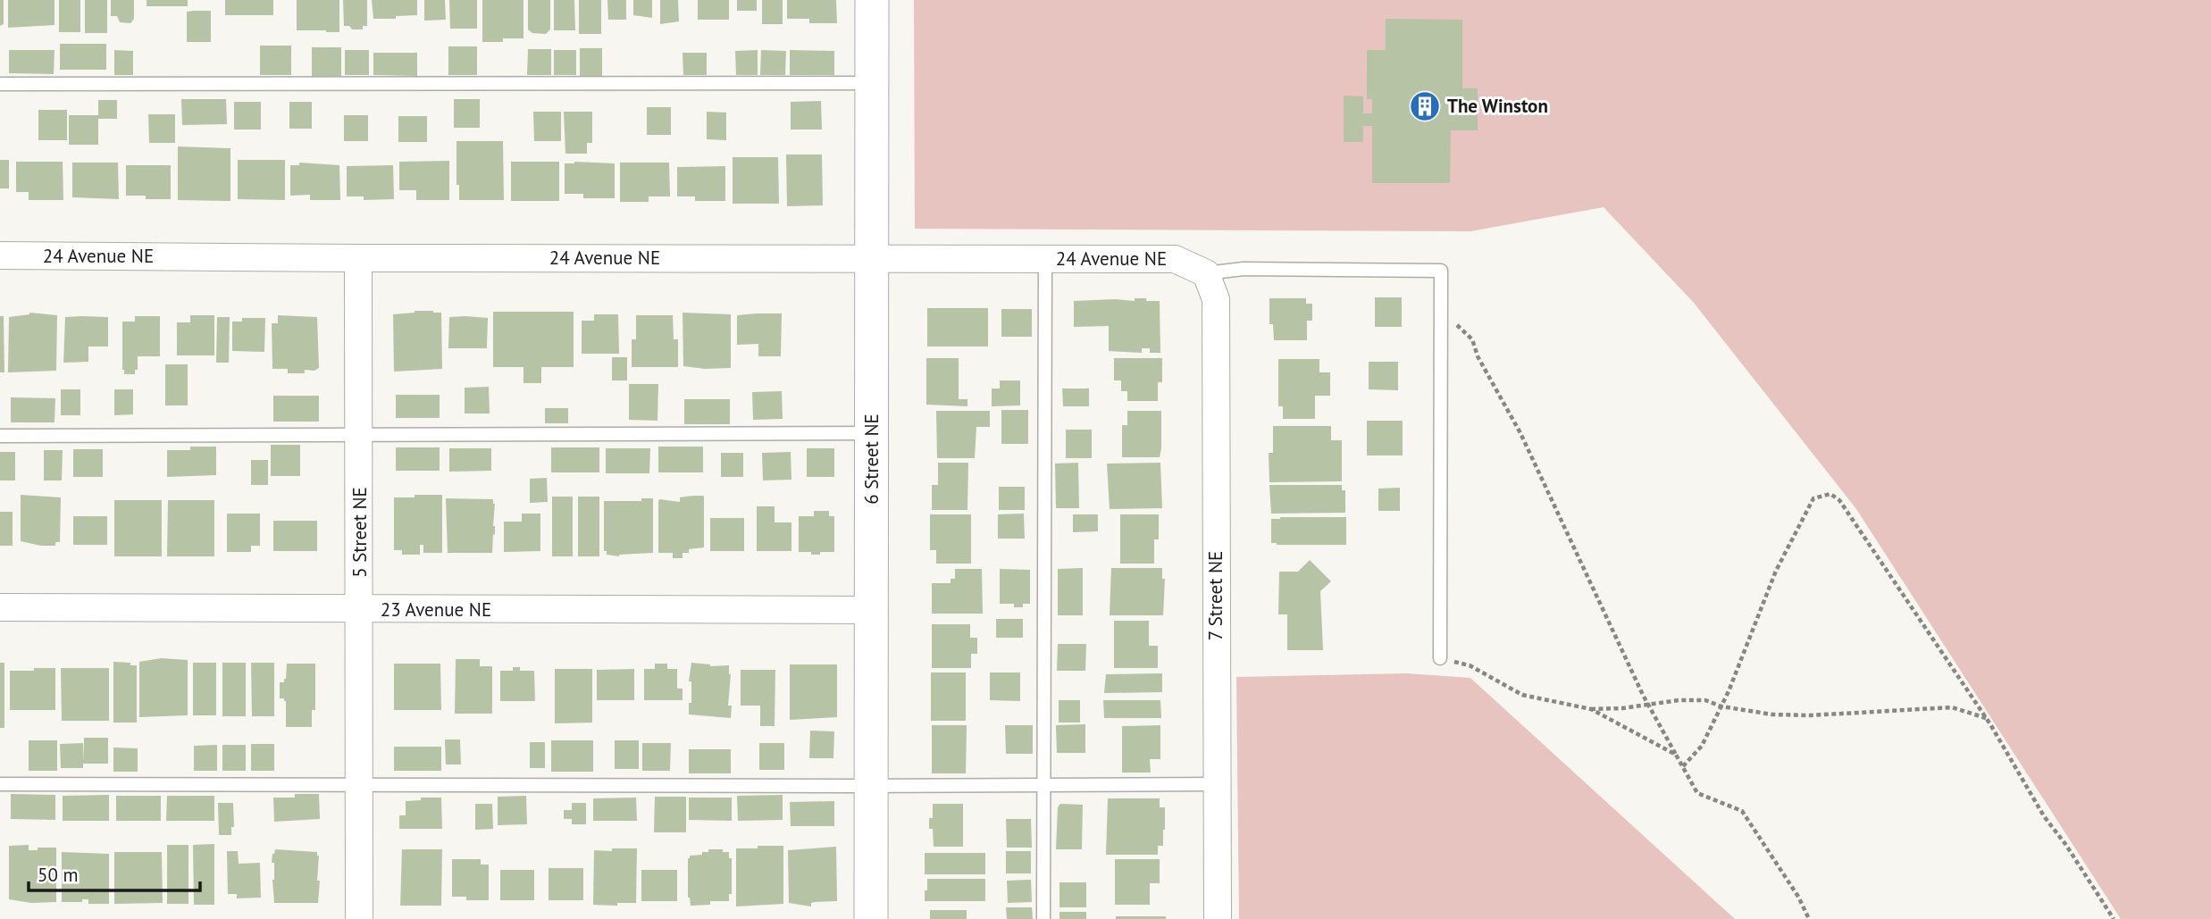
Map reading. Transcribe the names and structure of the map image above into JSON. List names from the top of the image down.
{
  "streets": {
    "street": [
      "24 Avenue NE",
      "6 Street NE",
      "5 Street NE",
      "7 Street NE",
      "23 Avenue NE"
    ]
  },
  "crossings": [
    ["24 Avenue NE", "6 Street NE"],
    ["24 Avenue NE", "5 Street NE"],
    ["24 Avenue NE", "7 Street NE"],
    ["6 Street NE", "23 Avenue NE"],
    ["5 Street NE", "23 Avenue NE"]
  ],
  "places": {
    "building": ["The Winston"]
  },
  "scale_bar": "50 m"
}
